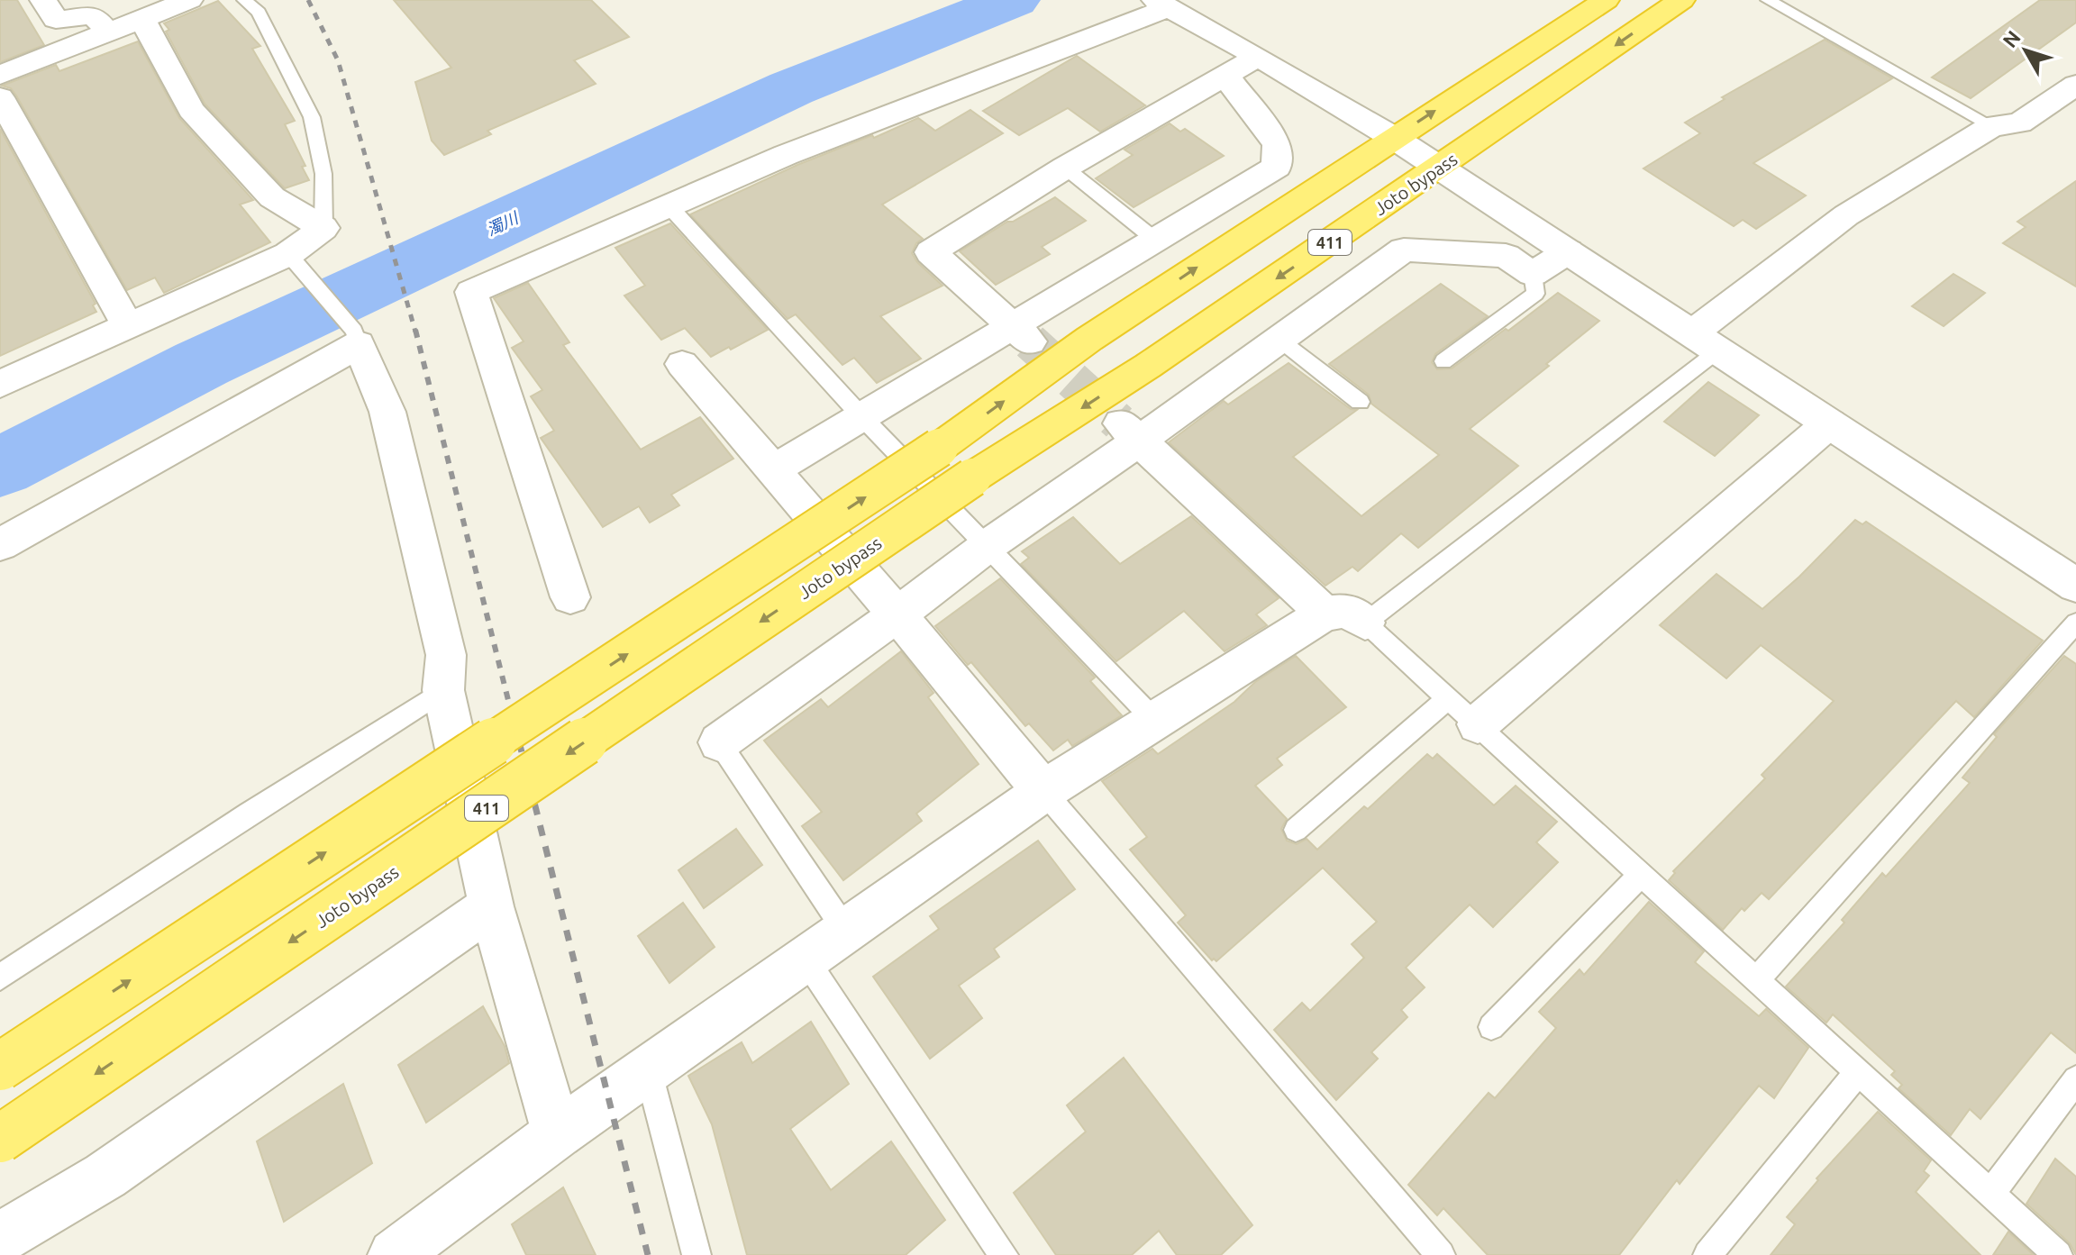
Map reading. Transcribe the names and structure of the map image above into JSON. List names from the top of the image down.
{
  "streets": {
    "highway": ["Joto bypass", "411"]
  },
  "water": ["濁川"],
  "north": "top left"
}
